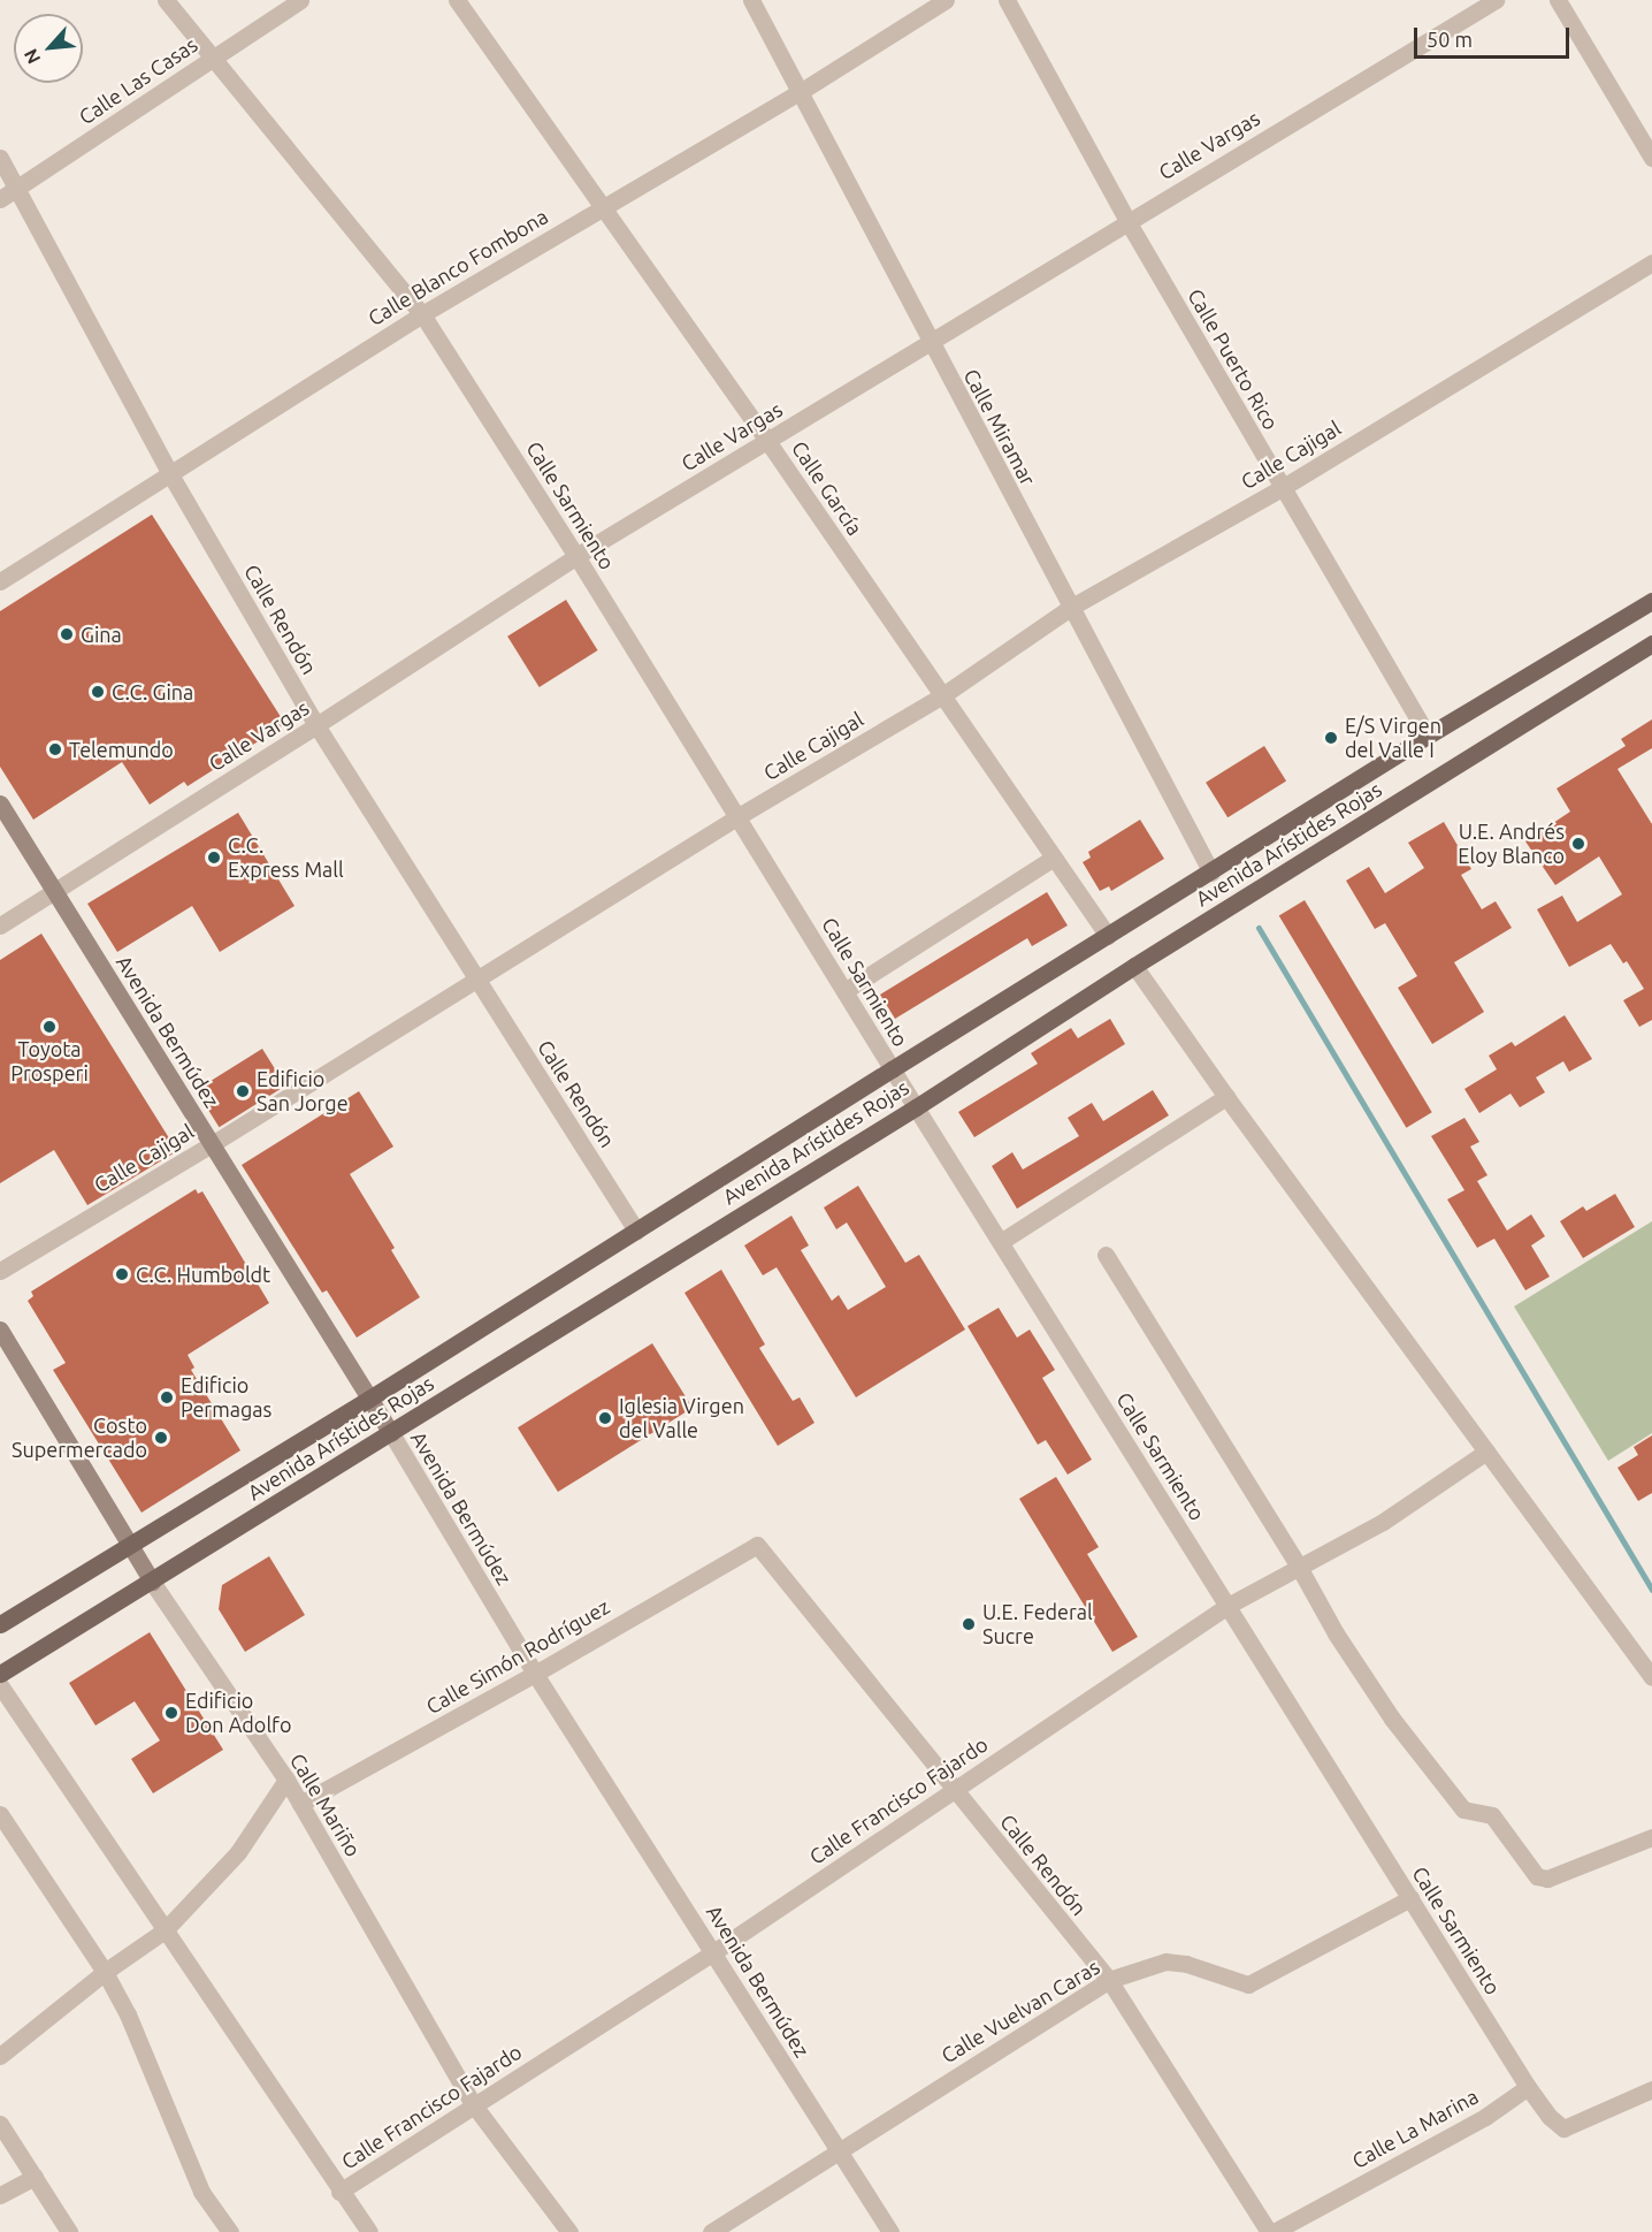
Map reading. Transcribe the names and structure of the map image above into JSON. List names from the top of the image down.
{
  "streets": {
    "main road": ["Avenida Arístides Rojas"],
    "street": [
      "Calle Las Casas",
      "Calle Vargas",
      "Calle Blanco Fombona",
      "Calle Puerto Rico",
      "Calle Miramar",
      "Calle Cajigal",
      "Calle García",
      "Calle Sarmiento",
      "Calle Rendón",
      "Avenida Bermúdez",
      "Calle Simón Rodríguez",
      "Calle Francisco Fajardo",
      "Calle Mariño",
      "Calle Vuelvan Caras",
      "Calle La Marina"
    ]
  },
  "crossings": [
    ["Calle Las Casas", "Calle Sarmiento"],
    ["Calle Las Casas", "Calle Rendón"],
    ["Calle Vargas", "Calle Puerto Rico"],
    ["Calle Vargas", "Calle Miramar"],
    ["Calle Vargas", "Calle García"],
    ["Calle Vargas", "Calle Sarmiento"],
    ["Calle Vargas", "Calle Rendón"],
    ["Calle Vargas", "Avenida Bermúdez"],
    ["Calle Blanco Fombona", "Calle Miramar"],
    ["Calle Blanco Fombona", "Calle García"],
    ["Calle Blanco Fombona", "Calle Sarmiento"],
    ["Calle Blanco Fombona", "Calle Rendón"],
    ["Calle Puerto Rico", "Calle Cajigal"],
    ["Calle Puerto Rico", "Avenida Arístides Rojas"],
    ["Calle Miramar", "Calle Cajigal"],
    ["Calle Miramar", "Avenida Arístides Rojas"],
    ["Calle Cajigal", "Calle García"],
    ["Calle Cajigal", "Calle Sarmiento"],
    ["Calle Cajigal", "Calle Rendón"],
    ["Calle Cajigal", "Avenida Bermúdez"],
    ["Calle García", "Avenida Arístides Rojas"],
    ["Calle Sarmiento", "Avenida Arístides Rojas"],
    ["Calle Sarmiento", "Calle Francisco Fajardo"],
    ["Calle Sarmiento", "Calle Vuelvan Caras"],
    ["Calle Sarmiento", "Calle La Marina"],
    ["Calle Rendón", "Avenida Arístides Rojas"],
    ["Calle Rendón", "Calle Simón Rodríguez"],
    ["Calle Rendón", "Calle Francisco Fajardo"],
    ["Calle Rendón", "Calle Vuelvan Caras"],
    ["Calle Rendón", "Calle La Marina"],
    ["Avenida Arístides Rojas", "Avenida Bermúdez"],
    ["Avenida Arístides Rojas", "Calle Mariño"],
    ["Avenida Bermúdez", "Calle Simón Rodríguez"],
    ["Avenida Bermúdez", "Calle Francisco Fajardo"],
    ["Avenida Bermúdez", "Calle Vuelvan Caras"],
    ["Calle Simón Rodríguez", "Calle Mariño"],
    ["Calle Francisco Fajardo", "Calle Mariño"]
  ],
  "places": [
    "Gina",
    "C.C. Gina",
    "E/S Virgen del Valle I",
    "Telemundo",
    "U.E. Andrés Eloy Blanco",
    "C.C. Express Mall",
    "Toyota Prosperi",
    "Edificio San Jorge",
    "C.C. Humboldt",
    "Edificio Permagas",
    "Iglesia Virgen del Valle",
    "Costo Supermercado",
    "U.E. Federal Sucre",
    "Edificio Don Adolfo"
  ],
  "scale_bar": "50 m",
  "north": "bottom left"
}
